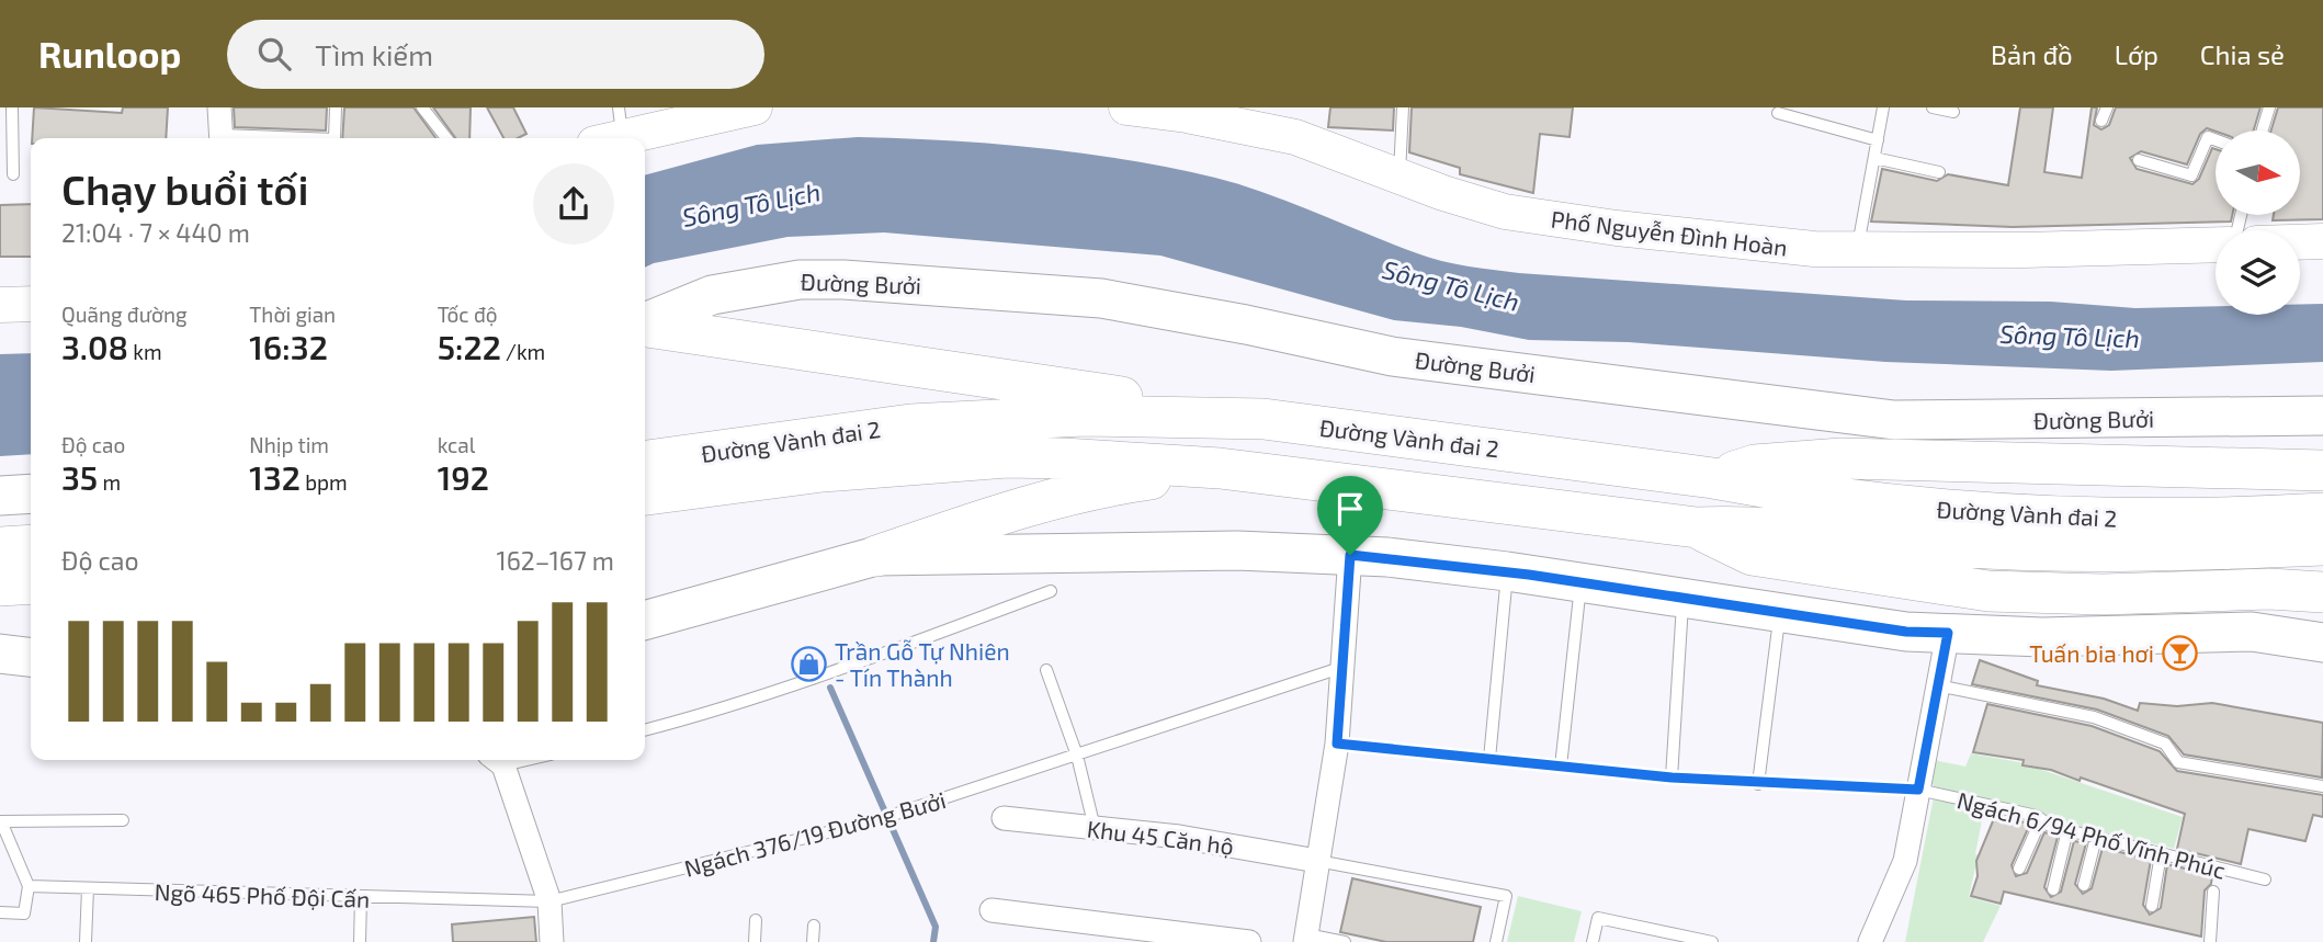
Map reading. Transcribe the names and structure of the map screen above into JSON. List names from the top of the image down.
{
  "streets": {
    "highway": ["Đường Vành đai 2"],
    "main road": ["Phố Nguyễn Đình Hoàn", "Đường Bưởi"],
    "street": ["Khu 45 Căn hộ"],
    "lane": ["Ngách 376/19 Đường Bưởi", "Ngách 6/94 Phố Vĩnh Phúc", "Ngõ 465 Phố Đội Cấn"]
  },
  "crossings": [
    ["Ngách 376/19 Đường Bưởi", "Ngõ 465 Phố Đội Cấn"]
  ],
  "water": ["Sông Tô Lịch"],
  "places": {
    "bar": ["Tuấn bia hơi"],
    "shop": ["Trần Gỗ Tự Nhiên - Tín Thành"]
  },
  "north": "right",
  "page": {
    "header": "Runloop",
    "search": "Tìm kiếm",
    "nav": ["Bản đồ", "Lớp", "Chia sẻ"],
    "heading": ["Chạy buổi tối", "21:04 · 7 × 440 m"],
    "stats": [
      ["Quãng đường", "3.08 km"],
      ["Thời gian", "16:32"],
      ["Tốc độ", "5:22 /km"],
      ["Độ cao", "35 m"],
      ["Nhịp tim", "132 bpm"],
      ["kcal", "192"]
    ],
    "chart": ["Độ cao", "162–167 m"]
  }
}
